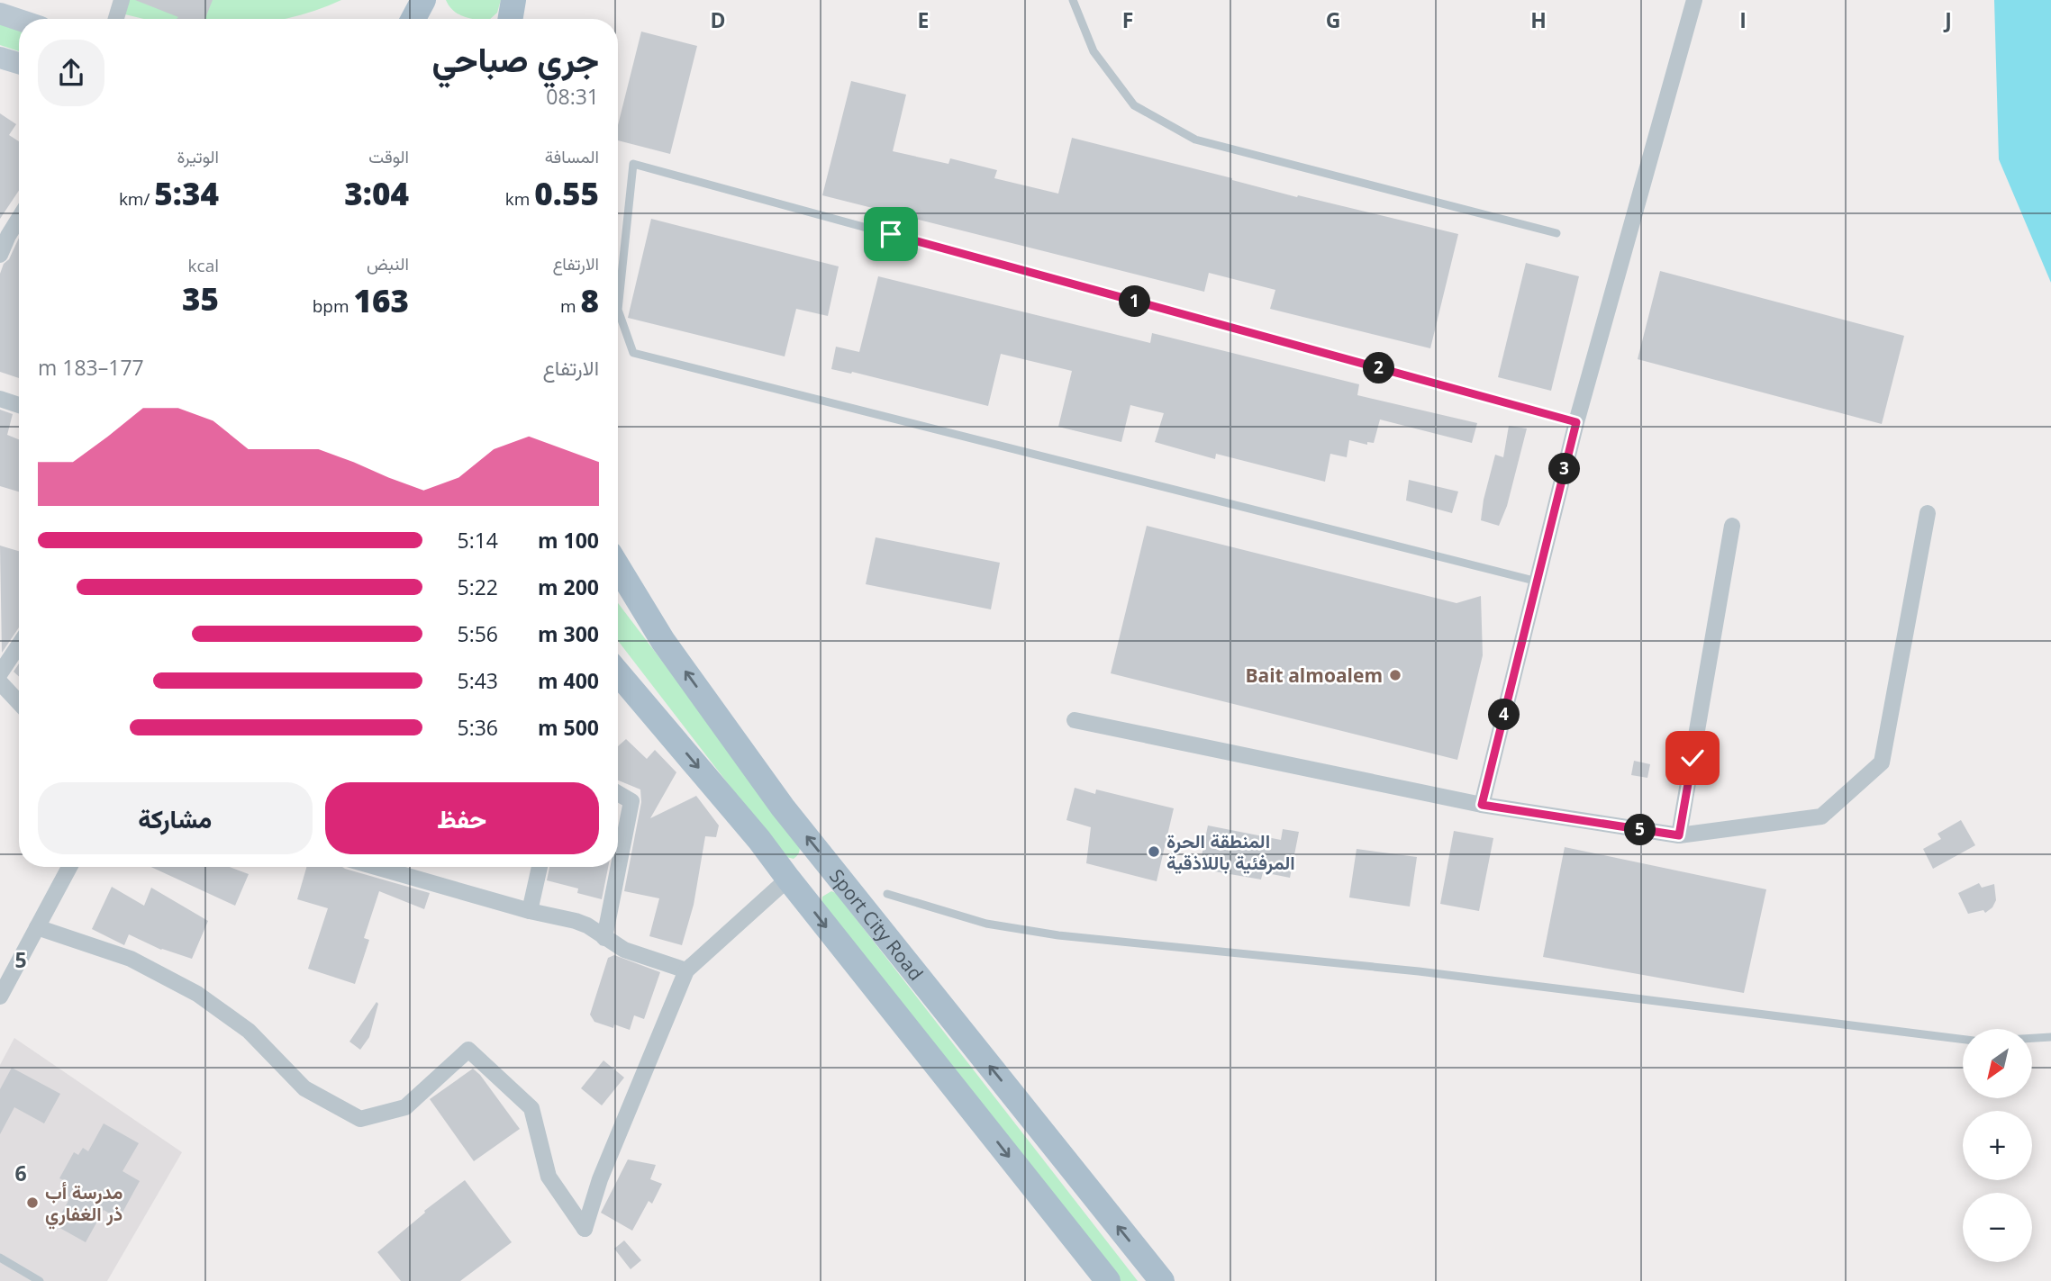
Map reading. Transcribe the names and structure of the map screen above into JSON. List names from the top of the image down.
{
  "streets": {
    "main road": ["Sport City Road"]
  },
  "places": ["Bait almoalem", "المنطقة الحرة المرفئية باللاذقية", "مدرسة أب ذر الغفاري"],
  "north": "bottom left",
  "page": {
    "heading": ["جري صباحي", "08:31"],
    "stats": [
      ["المسافة", "0.55 km"],
      ["الوقت", "3:04"],
      ["الوتيرة", "5:34 /km"],
      ["الارتفاع", "8 m"],
      ["النبض", "163 bpm"],
      ["kcal", "35"]
    ],
    "pins": [
      "1",
      "2",
      "3",
      "4",
      "5"
    ],
    "chart": ["الارتفاع", "177–183 m"],
    "list": [
      {
        "name": "100 m",
        "note": "5:14"
      },
      {
        "name": "200 m",
        "note": "5:22"
      },
      {
        "name": "300 m",
        "note": "5:56"
      },
      {
        "name": "400 m",
        "note": "5:43"
      },
      {
        "name": "500 m",
        "note": "5:36"
      }
    ],
    "buttons": ["حفظ", "مشاركة"],
    "map_buttons": ["+", "−"]
  },
  "grid": {
    "columns": [
      "D",
      "E",
      "F",
      "G",
      "H",
      "I",
      "J"
    ],
    "rows": ["5", "6"]
  }
}
